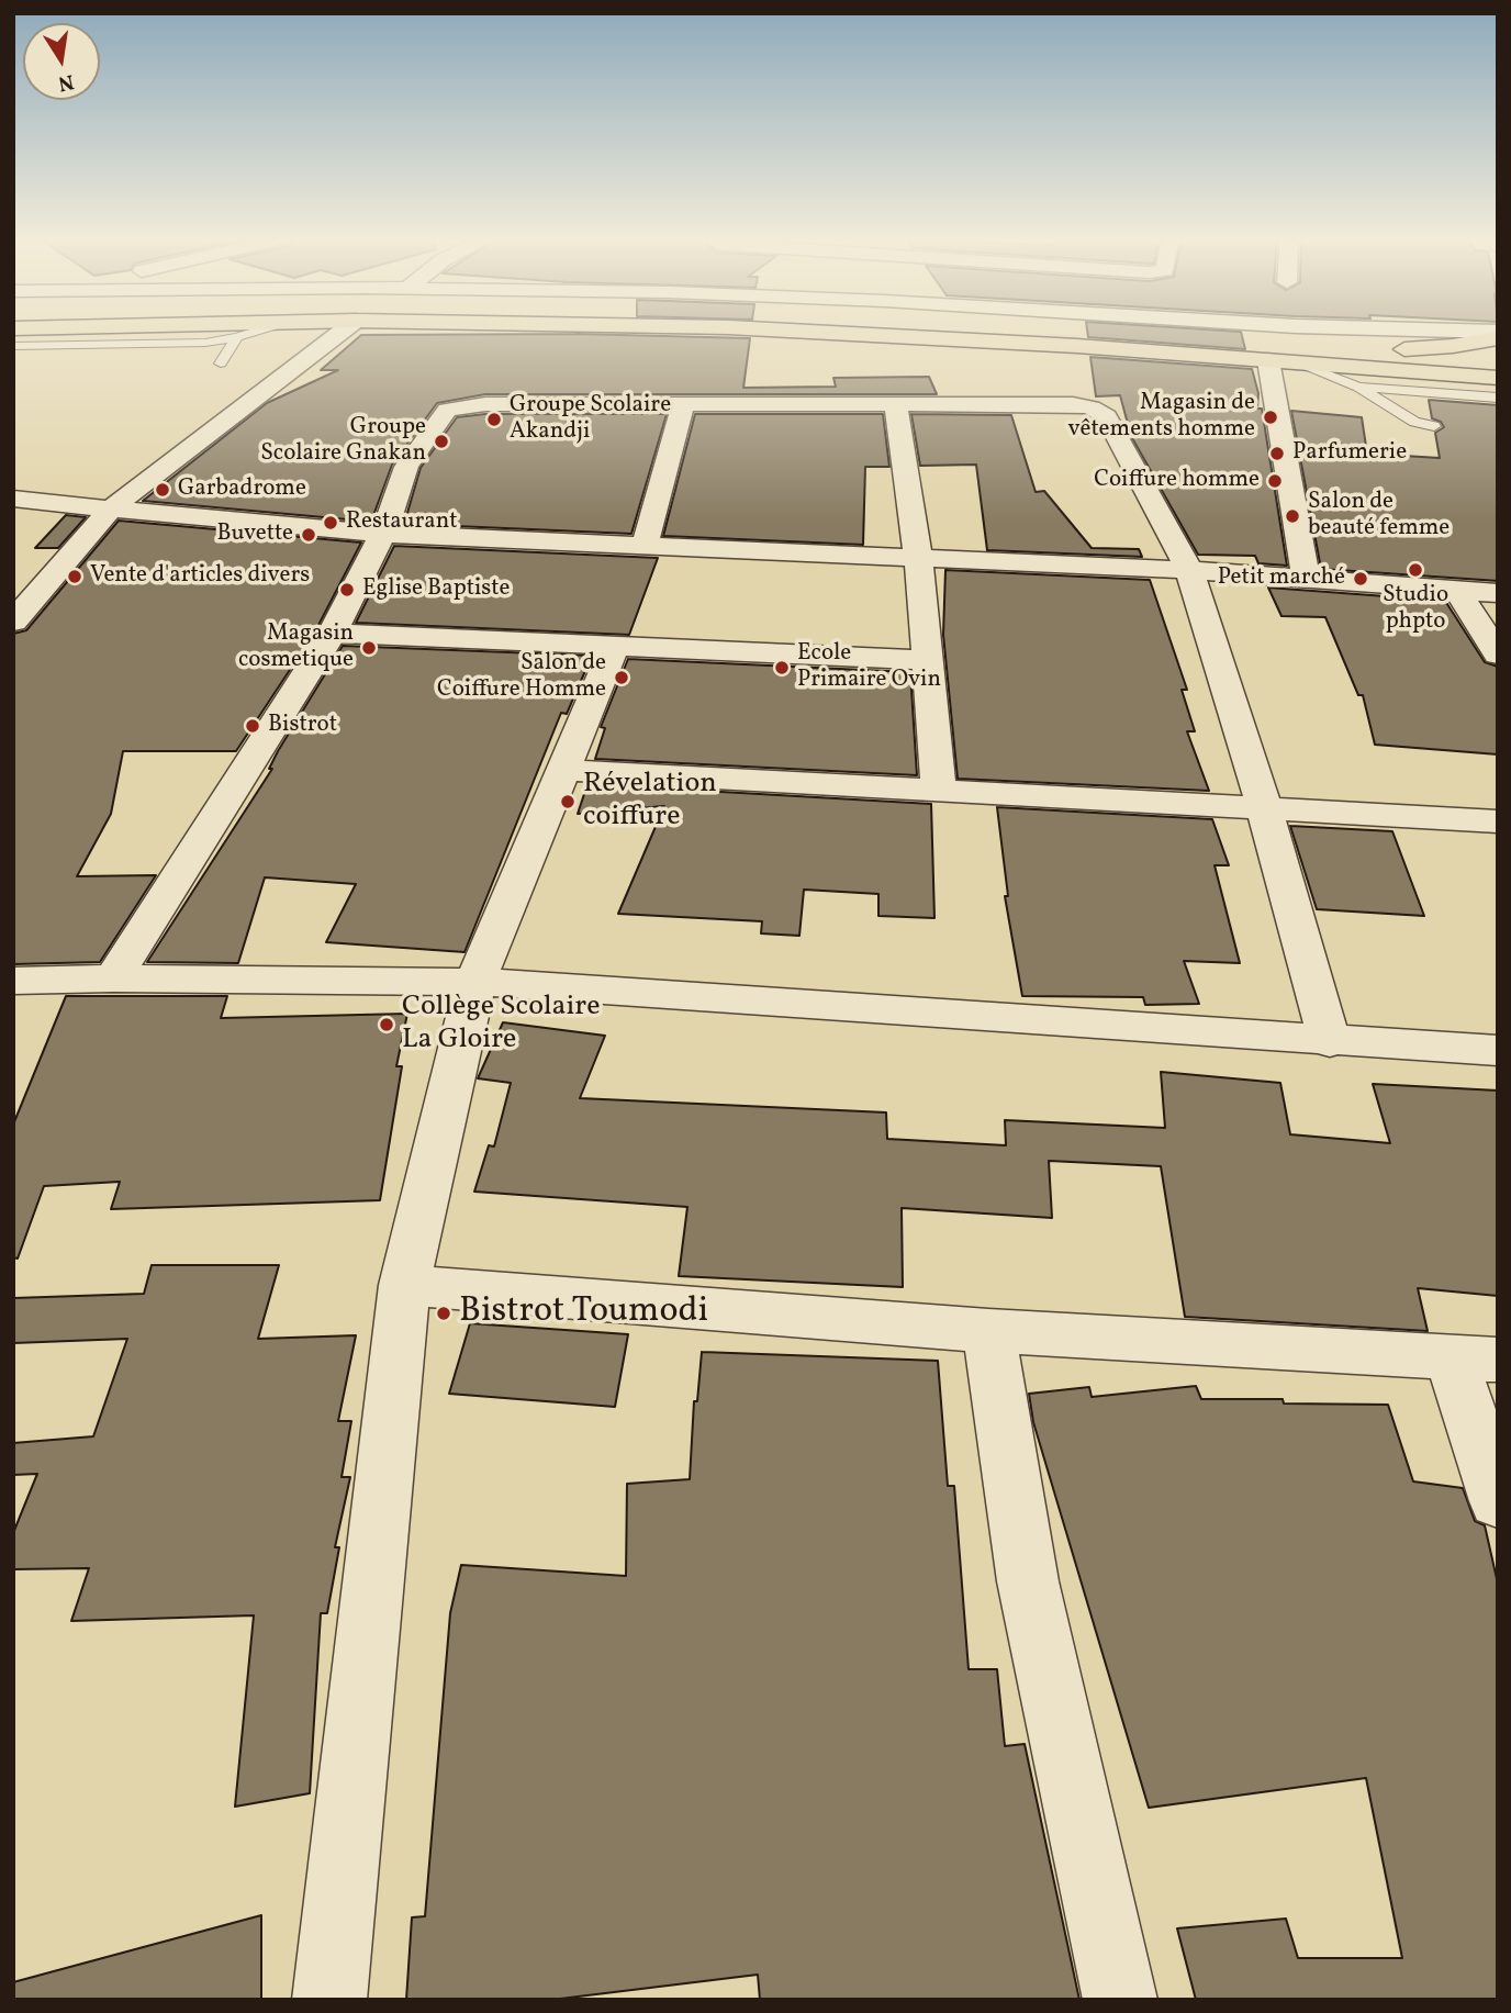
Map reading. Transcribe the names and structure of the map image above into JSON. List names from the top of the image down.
{
  "places": [
    "Magasin de vêtements homme",
    "Groupe Scolaire Akandji",
    "Groupe Scolaire Gnakan",
    "Parfumerie",
    "Coiffure homme",
    "Garbadrome",
    "Salon de beauté femme",
    "Restaurant",
    "Buvette",
    "Studio phpto",
    "Vente d'articles divers",
    "Petit marché",
    "Eglise Baptiste",
    "Magasin cosmetique",
    "Ecole Primaire Ovin",
    "Salon de Coiffure Homme",
    "Bistrot",
    "Révelation coiffure",
    "Collège Scolaire La Gloire",
    "Bistrot Toumodi"
  ],
  "north": "bottom"
}
